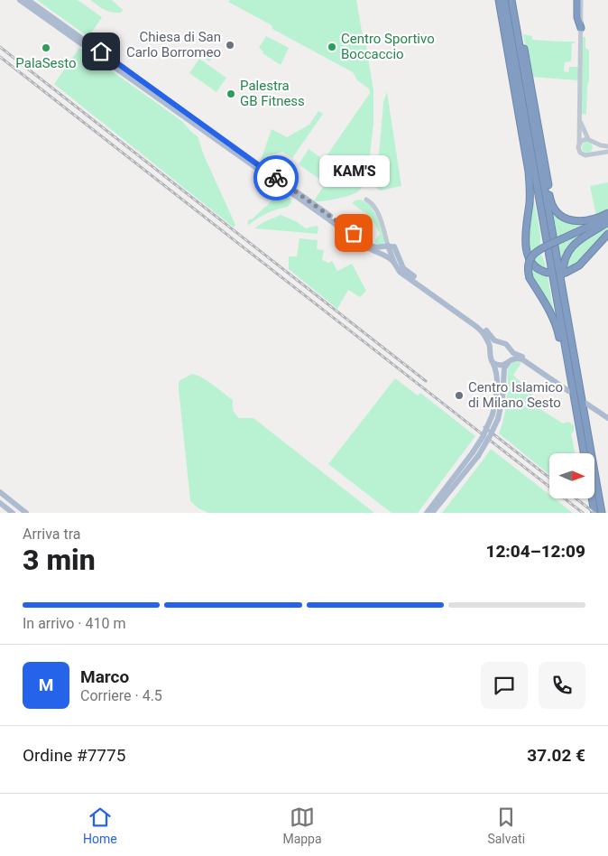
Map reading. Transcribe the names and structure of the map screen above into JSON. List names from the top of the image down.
{
  "places": [
    "Chiesa di San Carlo Borromeo",
    "Centro Sportivo Boccaccio",
    "PalaSesto",
    "Palestra GB Fitness",
    "KAM'S",
    "Centro Islamico di Milano Sesto"
  ],
  "north": "right",
  "page": {
    "bubble": "KAM'S",
    "heading": ["3 min", "Arriva tra", "12:04–12:09"],
    "panel": [
      "Marco",
      "Corriere · 4.5",
      "Ordine #7775",
      "37.02 €"
    ],
    "bar": "In arrivo · 410 m",
    "round": "M",
    "tabs": ["Home", "Mappa", "Salvati"]
  }
}
